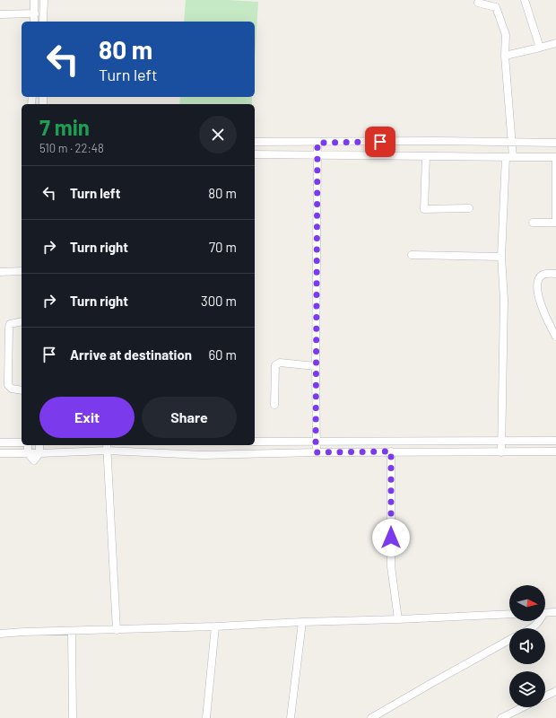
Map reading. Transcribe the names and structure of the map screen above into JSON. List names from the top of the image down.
{
  "north": "right",
  "page": {
    "turn": ["80 m", "Turn left"],
    "heading": ["7 min", "510 m · 22:48"],
    "list": [
      {
        "name": "Turn left",
        "value": "80 m"
      },
      {
        "name": "Turn right",
        "value": "70 m"
      },
      {
        "name": "Turn right",
        "value": "300 m"
      },
      {
        "name": "Arrive at destination",
        "value": "60 m"
      }
    ],
    "buttons": ["Exit", "Share"]
  }
}
